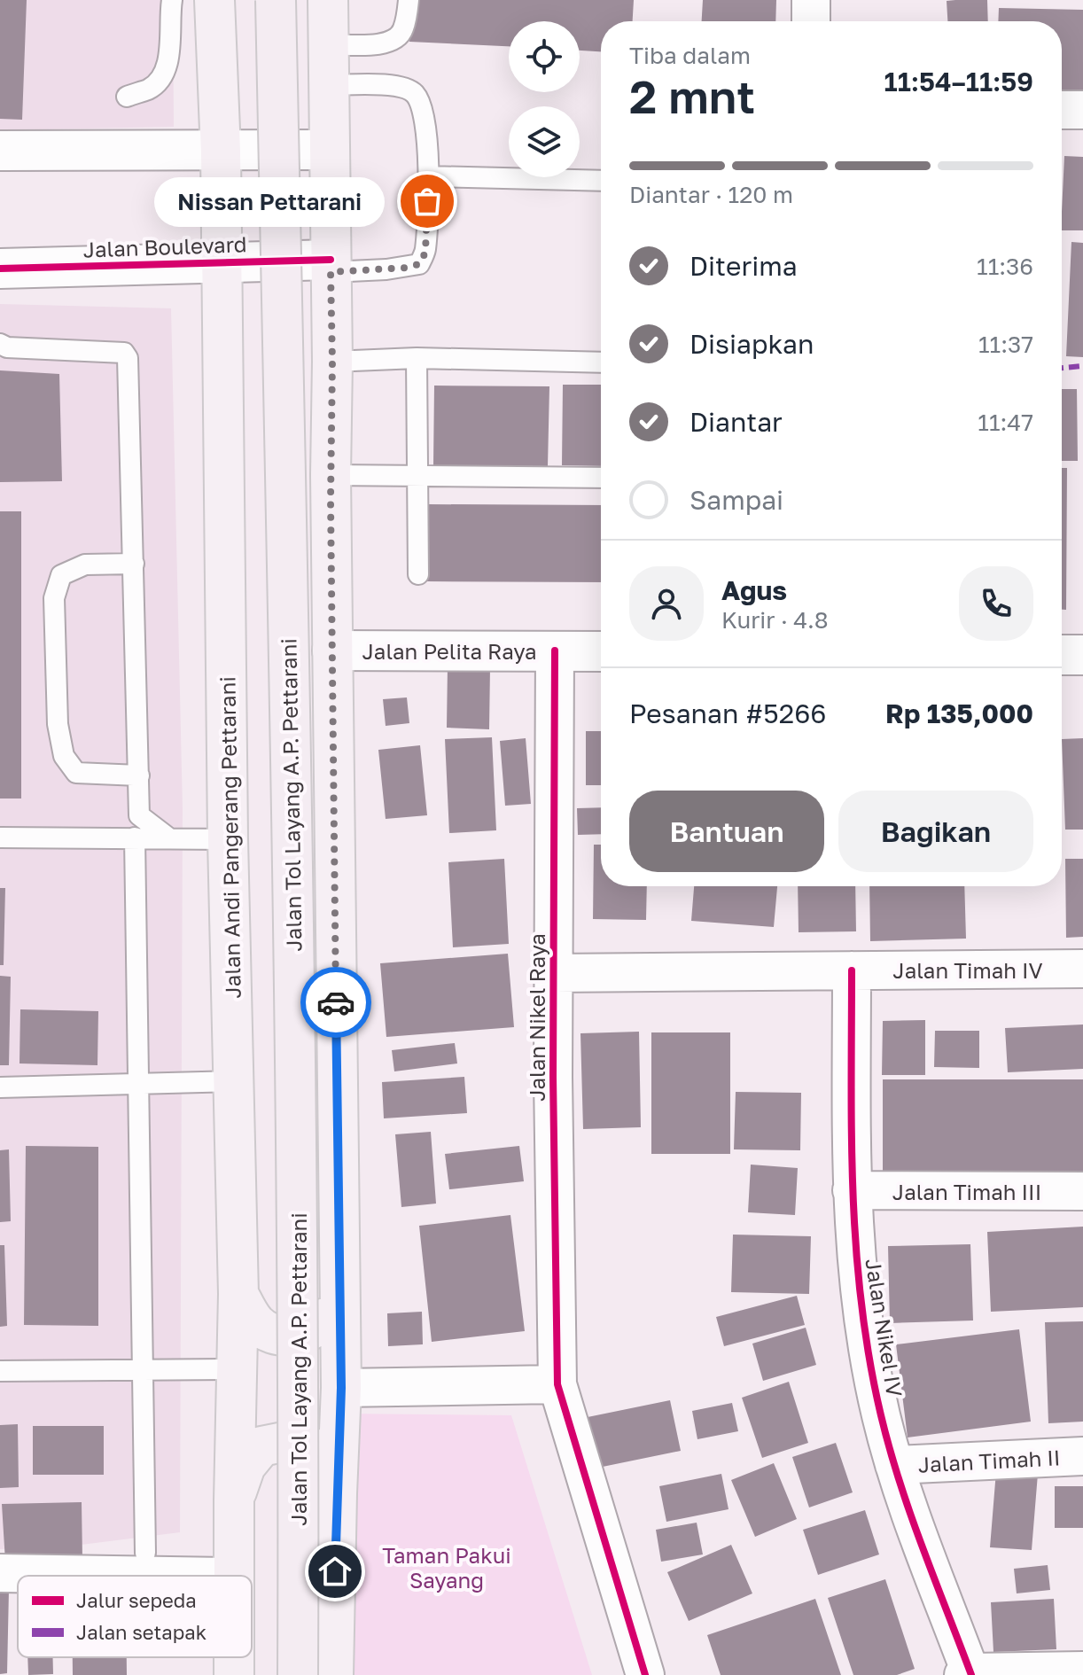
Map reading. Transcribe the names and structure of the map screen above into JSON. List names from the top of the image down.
{
  "streets": {
    "highway": ["Jalan Tol Layang A.P. Pettarani", "Jalan Andi Pangerang Pettarani"],
    "street": [
      "Jalan Boulevard",
      "Jalan Pelita Raya",
      "Jalan Timah IV",
      "Jalan Nikel Raya",
      "Jalan Timah III",
      "Jalan Nikel IV",
      "Jalan Timah II"
    ]
  },
  "crossings": [
    ["Jalan Boulevard", "Jalan Andi Pangerang Pettarani"],
    ["Jalan Pelita Raya", "Jalan Nikel Raya"],
    ["Jalan Timah IV", "Jalan Nikel Raya"],
    ["Jalan Timah IV", "Jalan Nikel IV"],
    ["Jalan Timah III", "Jalan Nikel IV"],
    ["Jalan Nikel IV", "Jalan Timah II"]
  ],
  "parks": ["Taman Pakui Sayang"],
  "places": ["Nissan Pettarani"],
  "legend": ["Jalur sepeda", "Jalan setapak"],
  "page": {
    "heading": ["2 mnt", "Tiba dalam", "11:54–11:59"],
    "panel": [
      "Agus",
      "Kurir · 4.8",
      "Pesanan #5266",
      "Rp 135,000"
    ],
    "bar": "Diantar · 120 m",
    "bubble": "Nissan Pettarani",
    "list": [
      ["Diterima", "11:36"],
      ["Disiapkan", "11:37"],
      ["Diantar", "11:47"],
      "Sampai"
    ],
    "buttons": ["Bantuan", "Bagikan"]
  }
}
